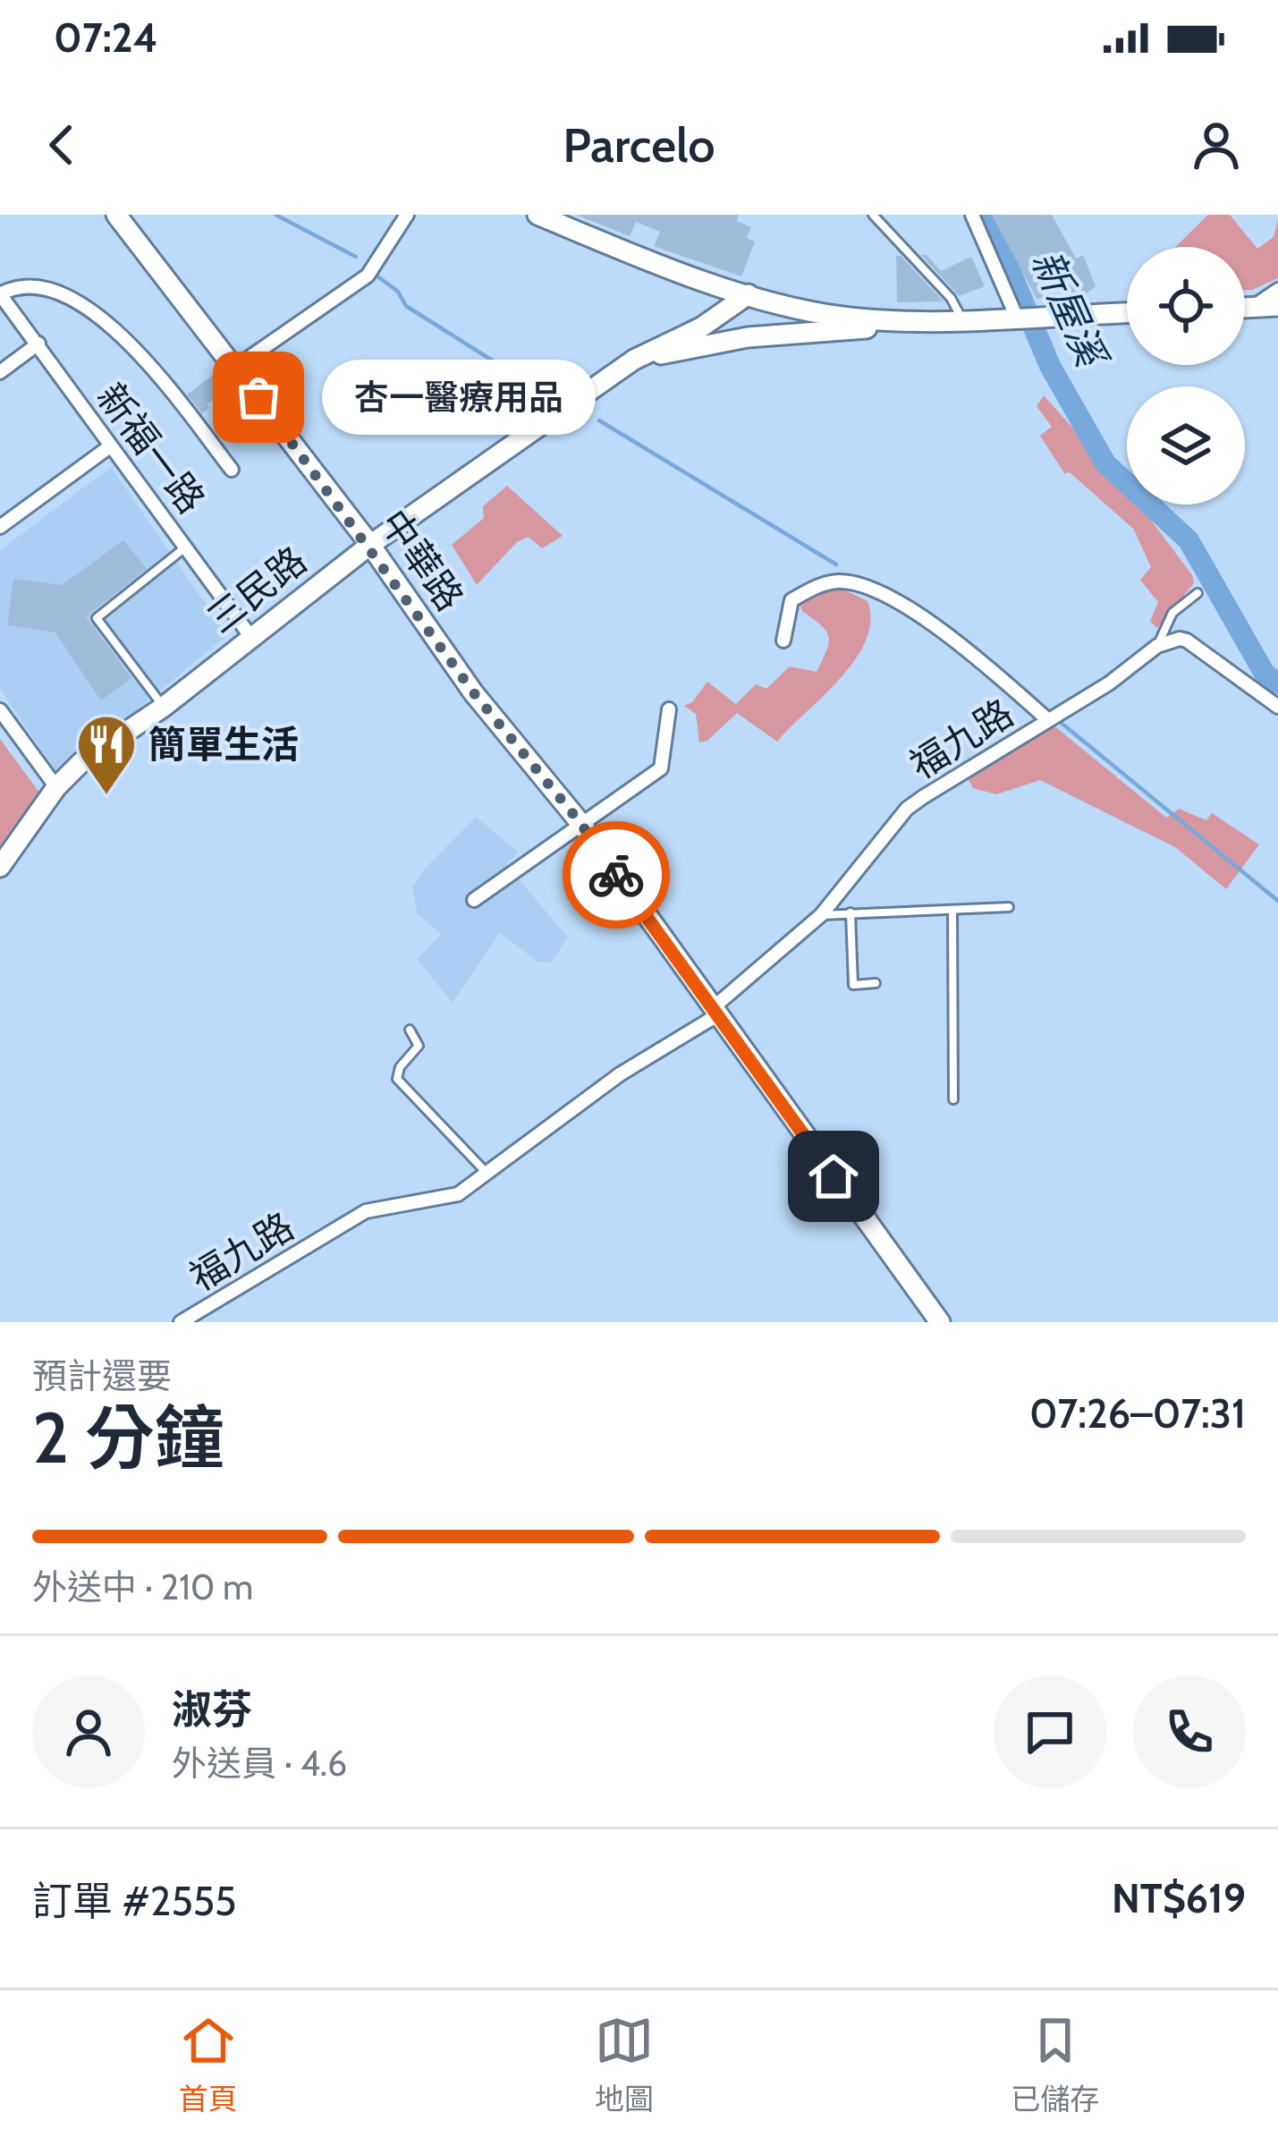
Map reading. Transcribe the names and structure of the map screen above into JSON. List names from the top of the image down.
{
  "streets": {
    "main road": ["中華路", "三民路"],
    "street": ["新福一路", "福九路"]
  },
  "crossings": [
    ["新福一路", "三民路"],
    ["中華路", "三民路"],
    ["中華路", "福九路"]
  ],
  "water": ["新屋溪"],
  "places": {
    "other": ["杏一醫療用品"],
    "restaurant": ["簡單生活"]
  },
  "page": {
    "status": "07:24",
    "header": "Parcelo",
    "bubble": "杏一醫療用品",
    "heading": ["2 分鐘", "預計還要", "07:26–07:31"],
    "panel": [
      "淑芬",
      "外送員 · 4.6",
      "訂單 #2555",
      "NT$619"
    ],
    "bar": "外送中 · 210 m",
    "tabs": ["首頁", "地圖", "已儲存"]
  }
}
